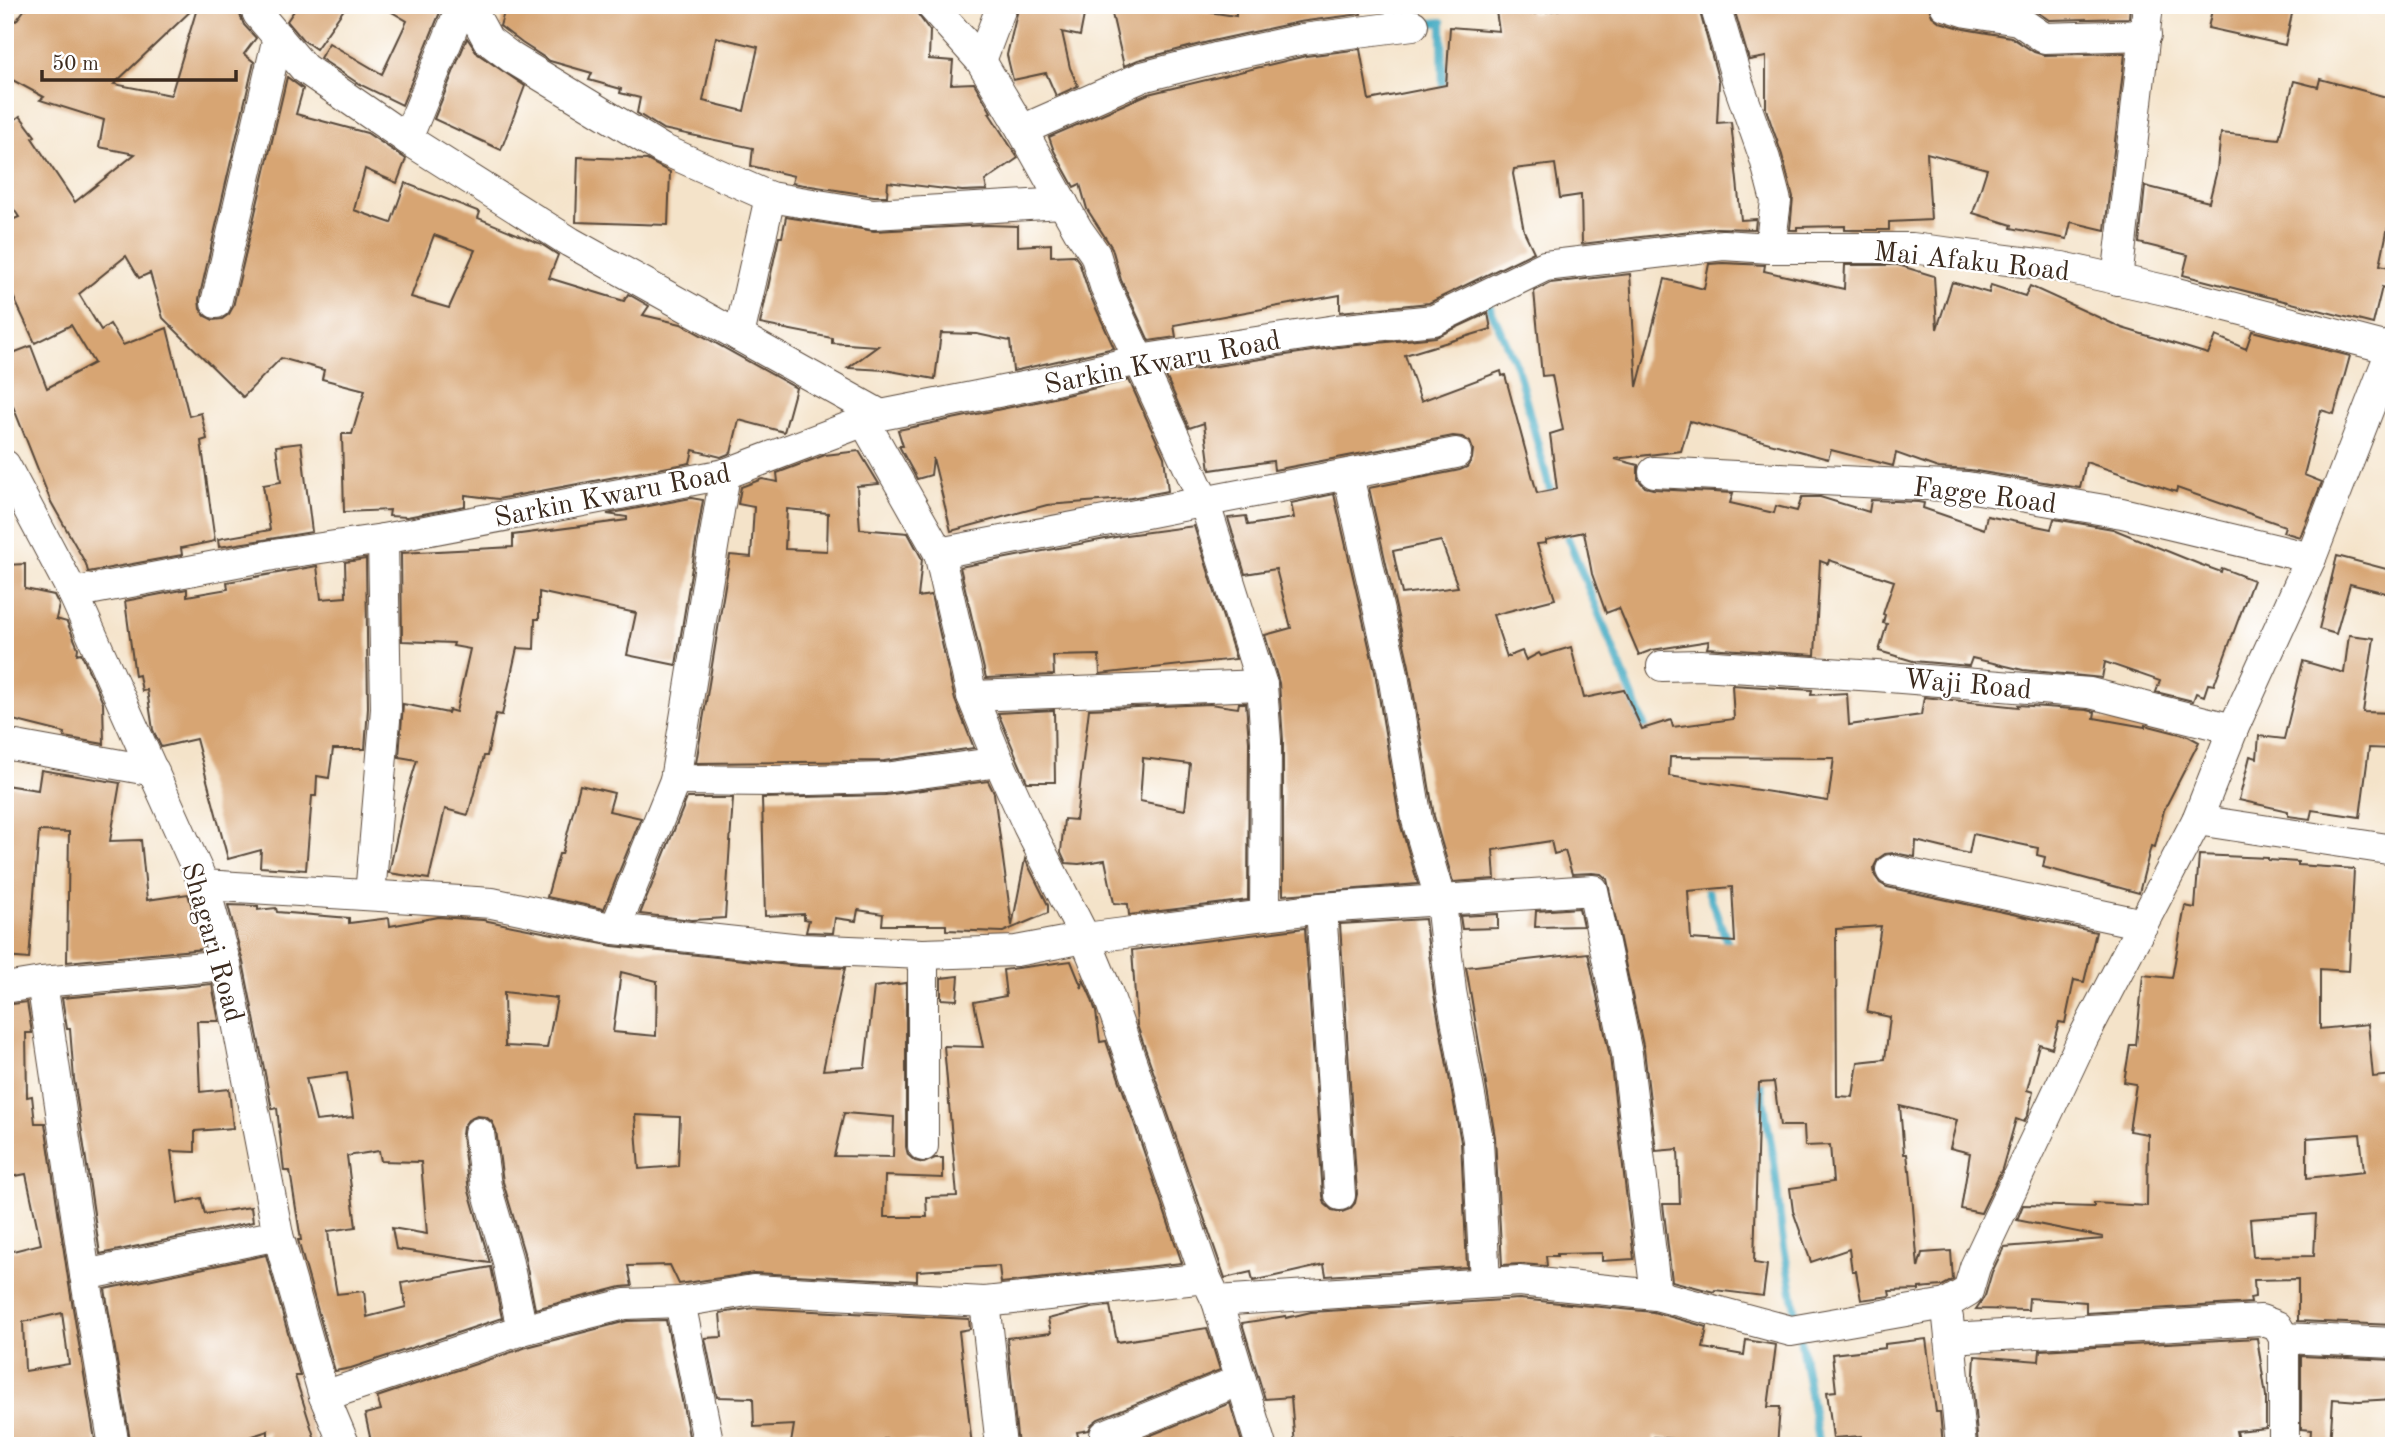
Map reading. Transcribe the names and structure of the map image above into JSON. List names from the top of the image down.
{
  "streets": {
    "street": [
      "Mai Afaku Road",
      "Sarkin Kwaru Road",
      "Fagge Road",
      "Waji Road",
      "Shagari Road"
    ]
  },
  "crossings": [
    ["Mai Afaku Road", "Sarkin Kwaru Road"],
    ["Sarkin Kwaru Road", "Shagari Road"]
  ],
  "scale_bar": "50 m"
}
